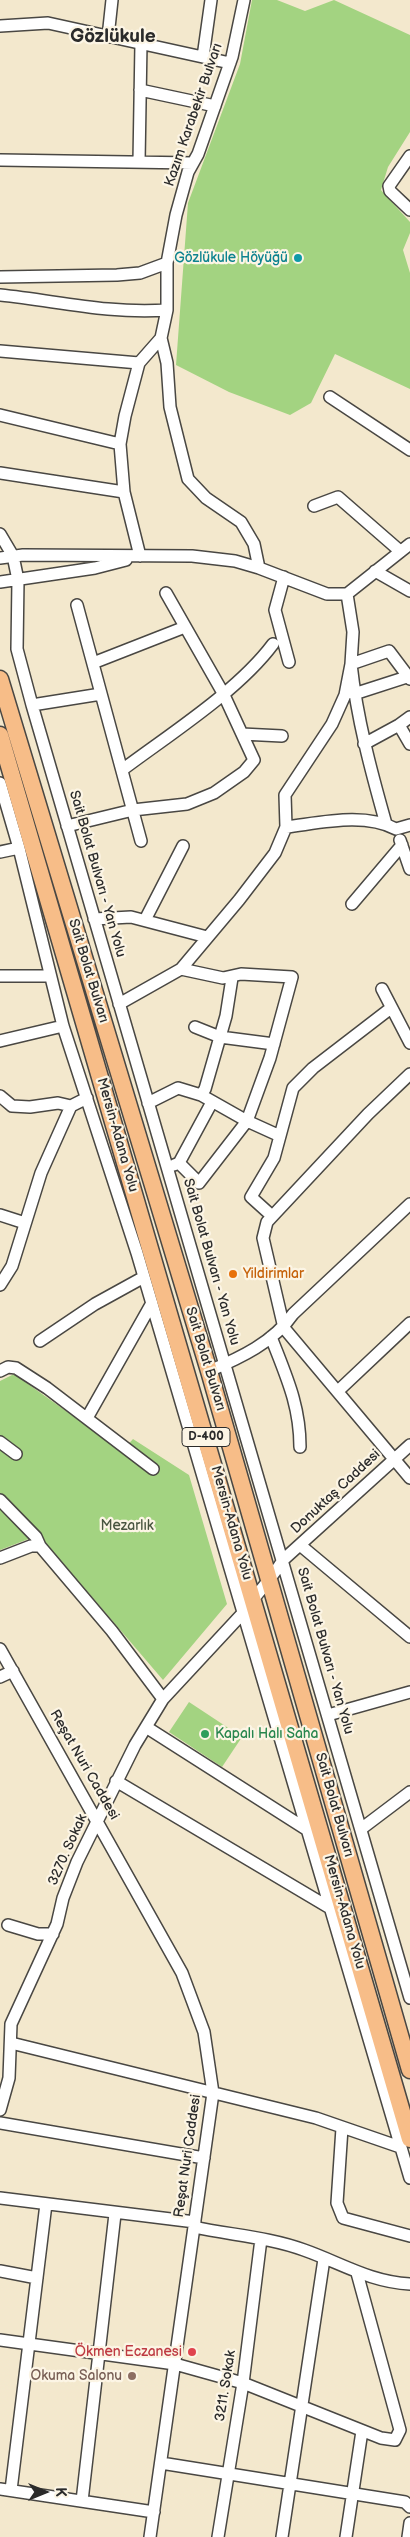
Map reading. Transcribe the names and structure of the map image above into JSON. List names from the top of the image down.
{
  "streets": {
    "highway": ["Sait Bolat Bulvarı", "Mersin-Adana Yolu", "D-400"],
    "street": [
      "Kazım Karabekir Bulvarı",
      "Sait Bolat Bulvarı - Yan Yolu",
      "Donuktaş Caddesi",
      "Reşat Nuri Caddesi",
      "3270. Sokak",
      "3211. Sokak"
    ]
  },
  "crossings": [
    ["Sait Bolat Bulvarı - Yan Yolu", "Donuktaş Caddesi"],
    ["Sait Bolat Bulvarı - Yan Yolu", "3270. Sokak"],
    ["Sait Bolat Bulvarı", "3270. Sokak"],
    ["Mersin-Adana Yolu", "3270. Sokak"],
    ["Donuktaş Caddesi", "3270. Sokak"],
    ["Reşat Nuri Caddesi", "3270. Sokak"]
  ],
  "districts": ["Gözlükule"],
  "parks": ["Mezarlık"],
  "places": [
    "Gözlükule Höyüğü",
    "Yildirimlar",
    "Kapalı Halı Saha",
    "Ökmen Eczanesi",
    "Okuma Salonu"
  ],
  "north": "right"
}
